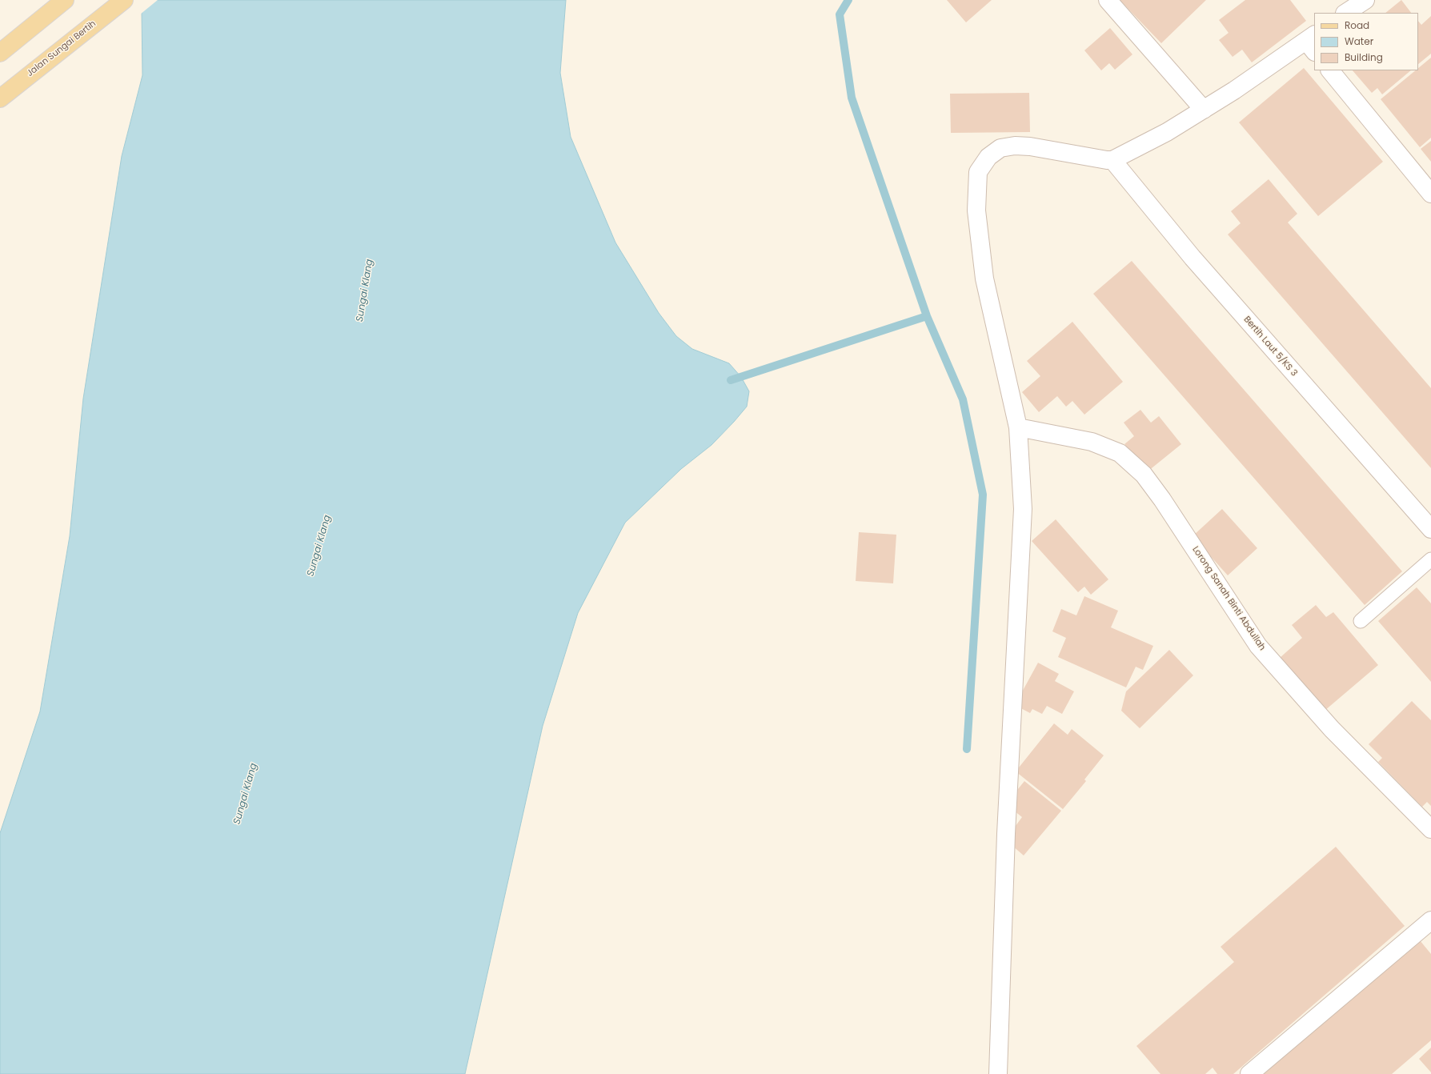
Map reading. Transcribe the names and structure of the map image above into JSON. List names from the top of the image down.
{
  "streets": {
    "main road": ["Jalan Sungai Bertih"],
    "street": ["Bertih Laut 5/KS 3", "Lorong Sanah Binti Abdullah"]
  },
  "water": ["Sungai Klang"],
  "legend": ["Road", "Water", "Building"]
}
